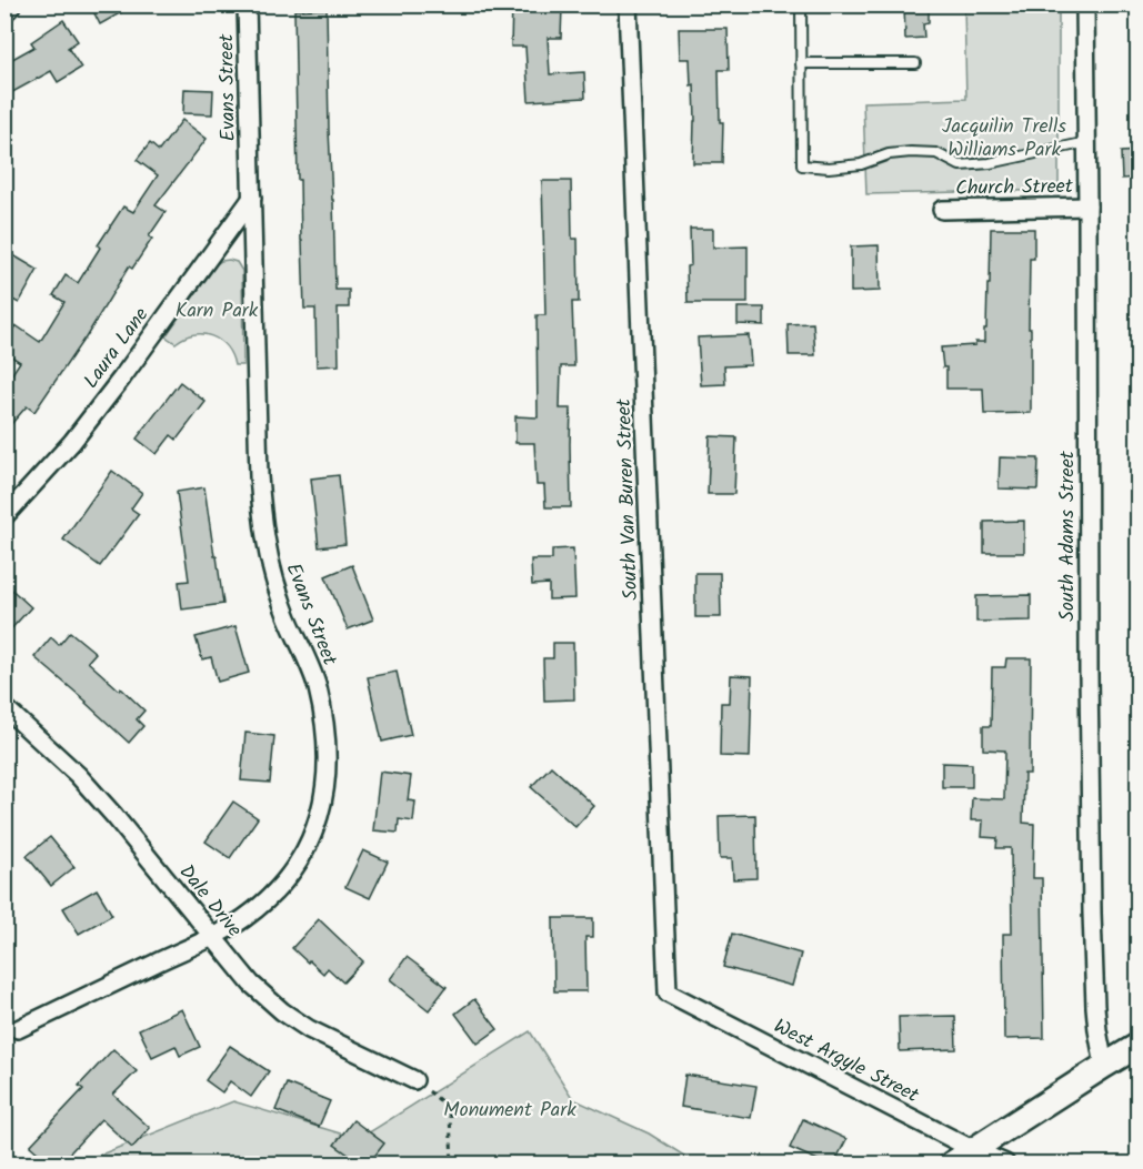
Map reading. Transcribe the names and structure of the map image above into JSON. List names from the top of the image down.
{
  "streets": {
    "street": [
      "Evans Street",
      "Church Street",
      "Laura Lane",
      "South Van Buren Street",
      "South Adams Street",
      "Dale Drive",
      "West Argyle Street"
    ]
  },
  "crossings": [
    ["Evans Street", "Laura Lane"],
    ["Evans Street", "Dale Drive"],
    ["Church Street", "South Adams Street"],
    ["South Van Buren Street", "West Argyle Street"]
  ],
  "parks": ["Jacquilin Trells Williams Park", "Karn Park", "Monument Park"]
}
